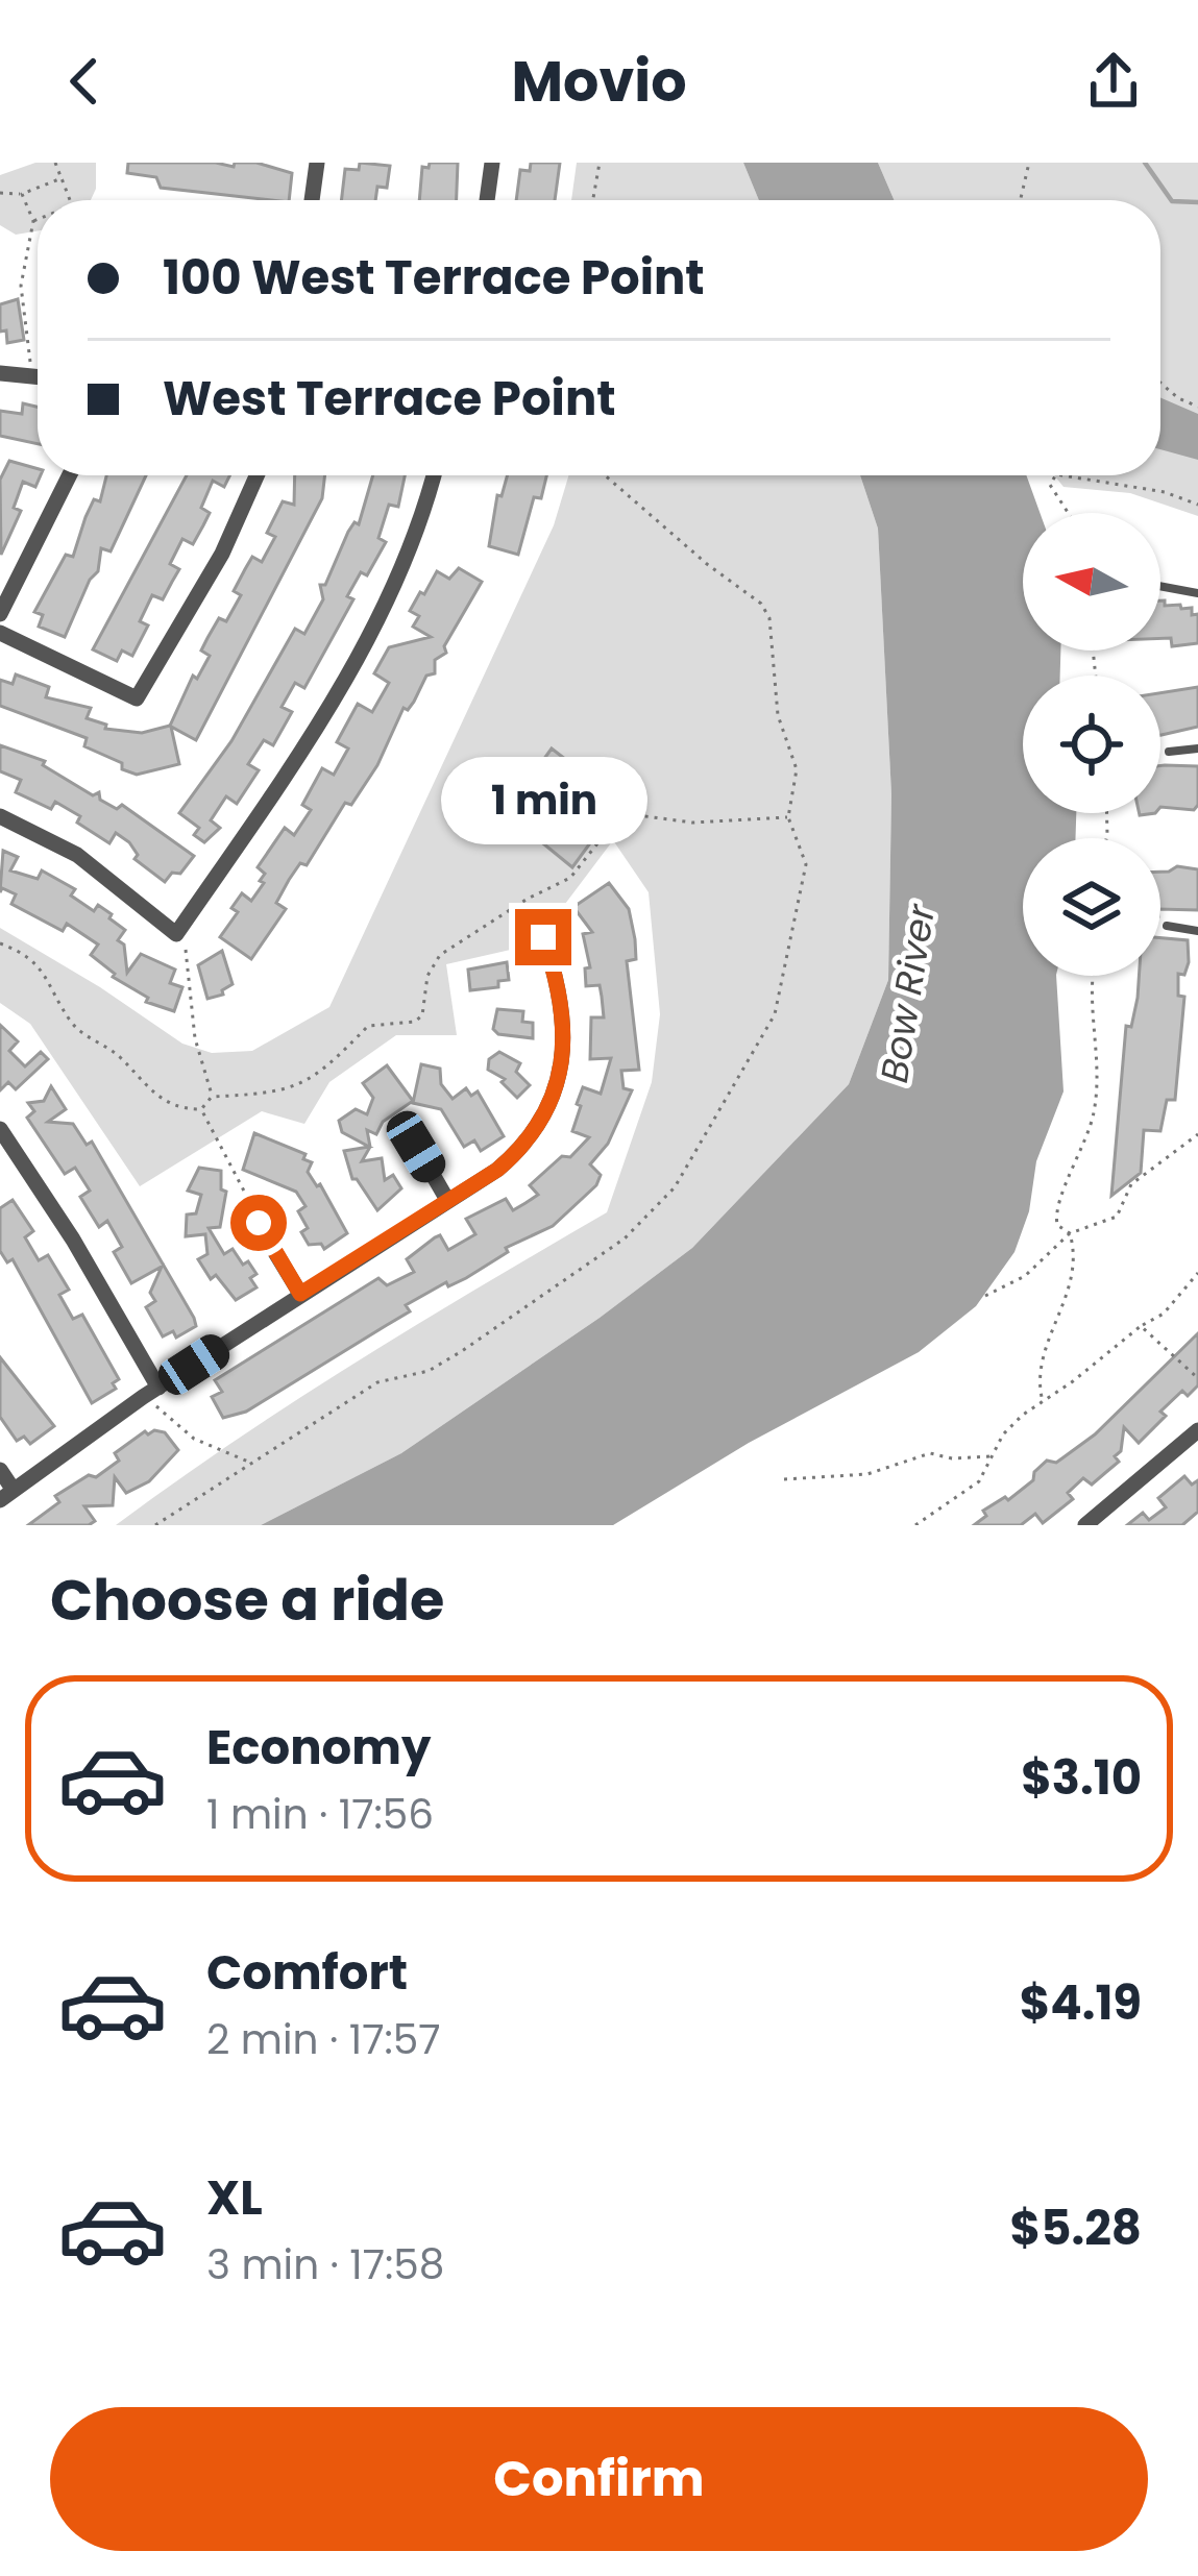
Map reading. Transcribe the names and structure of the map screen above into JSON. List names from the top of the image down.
{
  "water": ["Bow River"],
  "north": "left",
  "page": {
    "header": "Movio",
    "banner": ["100 West Terrace Point", "West Terrace Point"],
    "bubble": "1 min",
    "heading": "Choose a ride",
    "list": [
      {
        "name": "Economy",
        "note": "1 min · 17:56",
        "value": "$3.10"
      },
      {
        "name": "Comfort",
        "note": "2 min · 17:57",
        "value": "$4.19"
      },
      {
        "name": "XL",
        "note": "3 min · 17:58",
        "value": "$5.28"
      }
    ],
    "buttons": "Confirm"
  }
}
